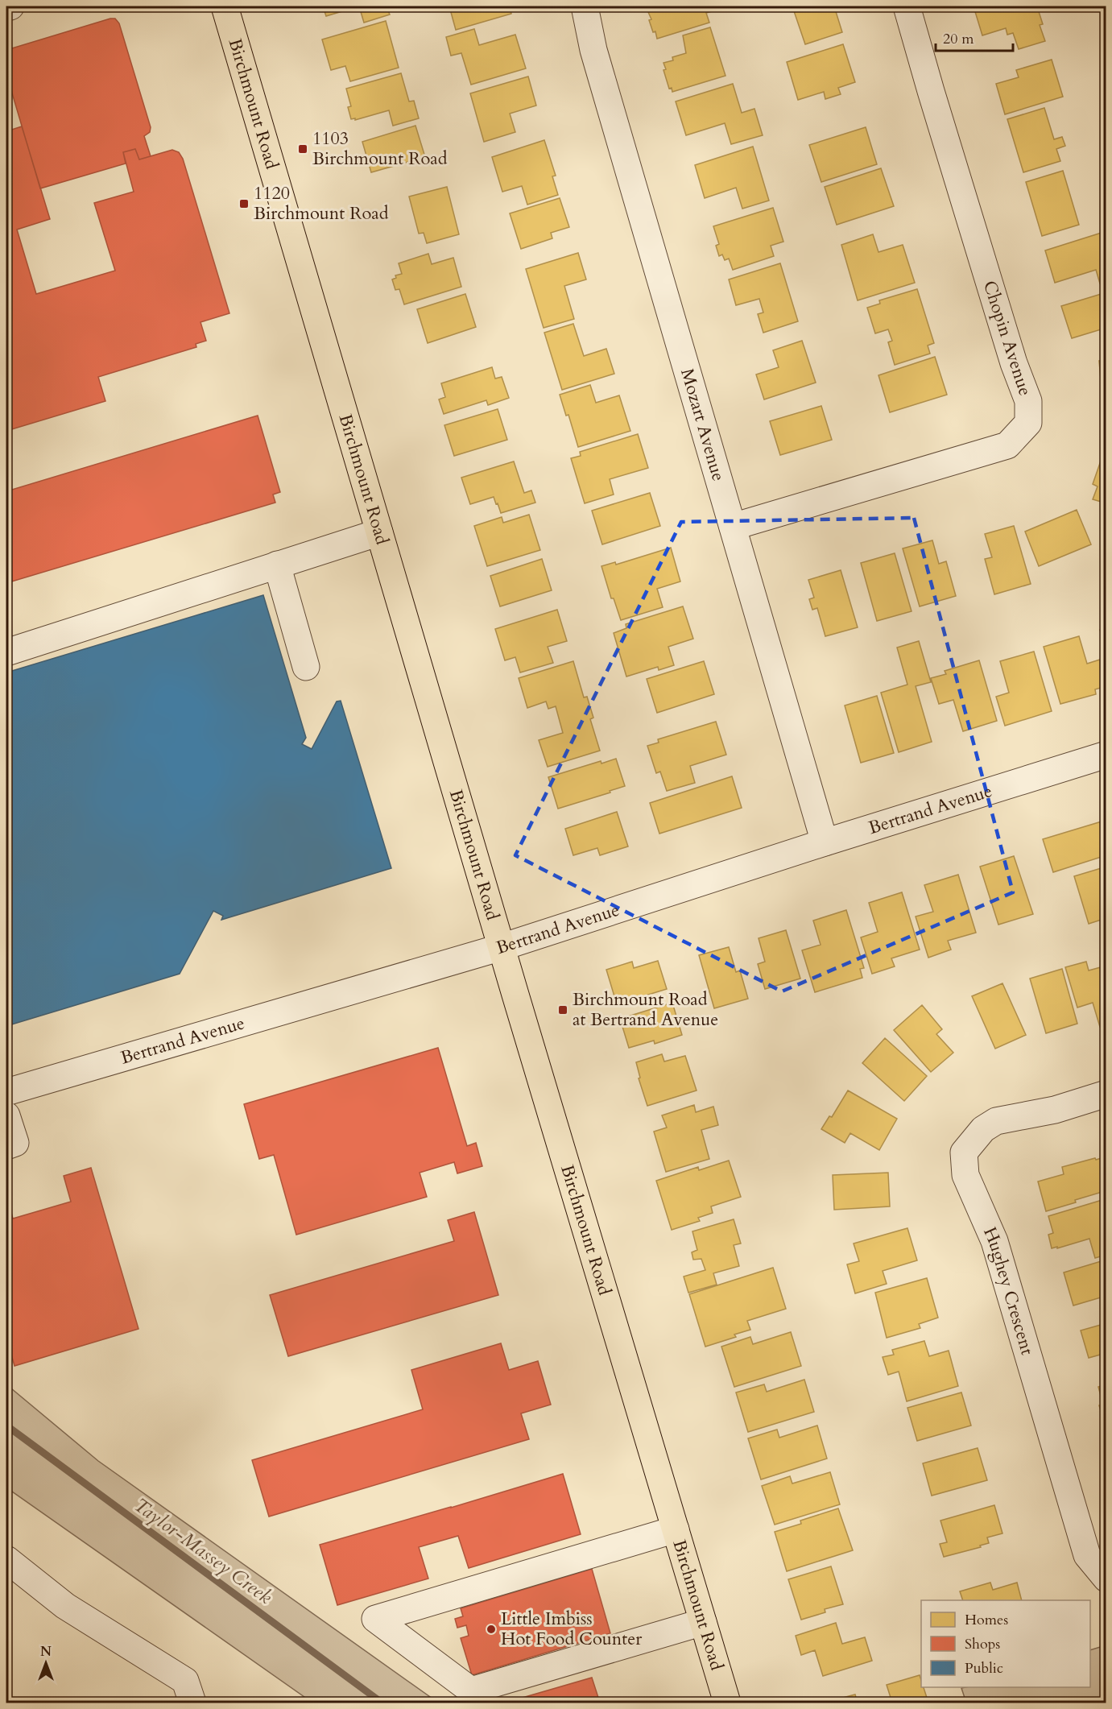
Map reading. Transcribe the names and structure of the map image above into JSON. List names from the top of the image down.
{
  "streets": {
    "main road": ["Birchmount Road"],
    "street": [
      "Chopin Avenue",
      "Mozart Avenue",
      "Bertrand Avenue",
      "Hughey Crescent"
    ]
  },
  "crossings": [
    ["Birchmount Road", "Bertrand Avenue"],
    ["Chopin Avenue", "Mozart Avenue"],
    ["Mozart Avenue", "Bertrand Avenue"]
  ],
  "water": ["Taylor-Massey Creek"],
  "places": {
    "transit": ["1103 Birchmount Road", "1120 Birchmount Road", "Birchmount Road at Bertrand Avenue"],
    "other": ["Little Imbiss Hot Food Counter"]
  },
  "legend": ["Homes", "Shops", "Public"],
  "scale_bar": "20 m",
  "north": "top"
}
